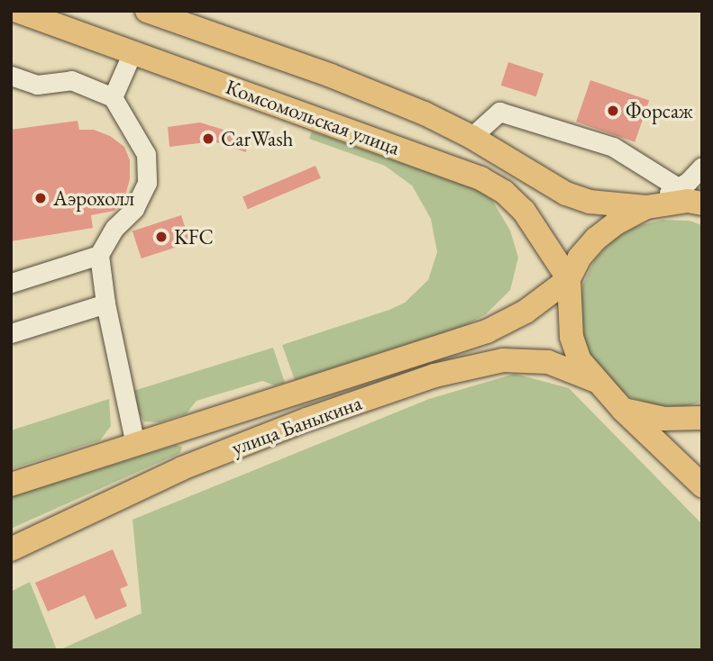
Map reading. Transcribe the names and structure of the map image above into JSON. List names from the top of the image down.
{
  "streets": {
    "main road": ["Комсомольская улица", "улица Баныкина"]
  },
  "crossings": [
    ["Комсомольская улица", "улица Баныкина"]
  ],
  "places": [
    "Форсаж",
    "CarWash",
    "Аэрохолл",
    "KFC"
  ]
}
